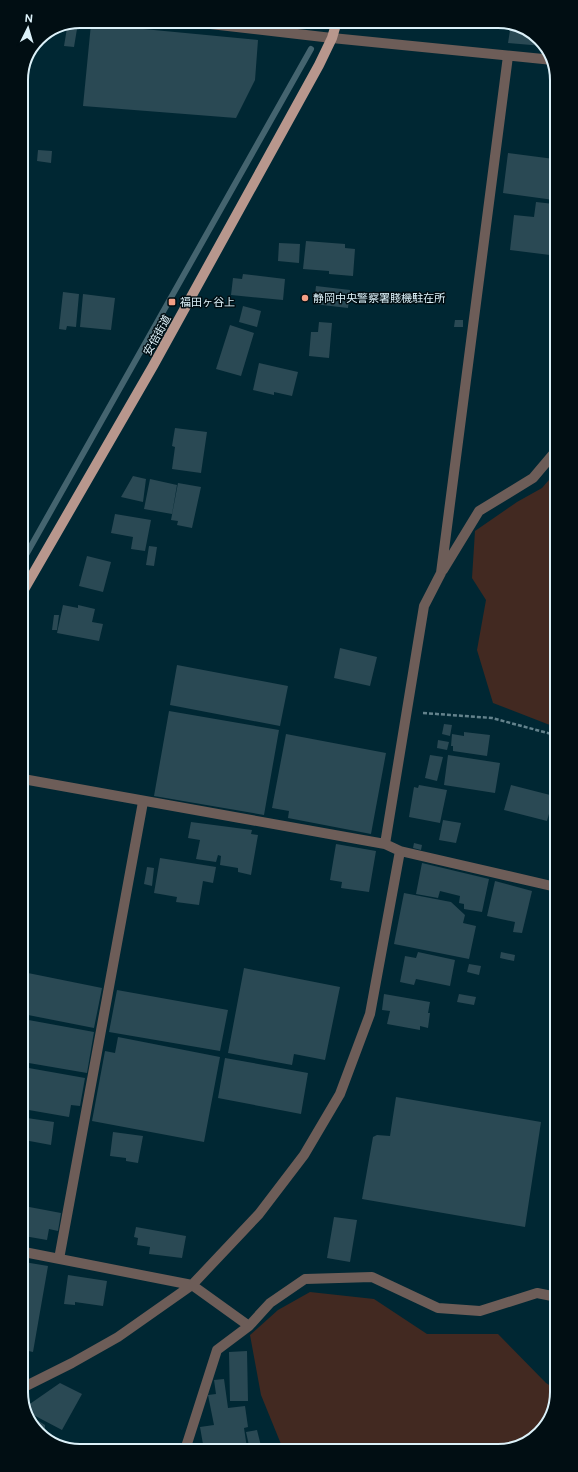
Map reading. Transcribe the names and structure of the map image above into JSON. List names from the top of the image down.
{
  "streets": {
    "main road": ["安倍街道"]
  },
  "places": {
    "other": ["静岡中央警察署賤機駐在所"],
    "transit": ["福田ヶ谷上"]
  },
  "north": "top"
}
